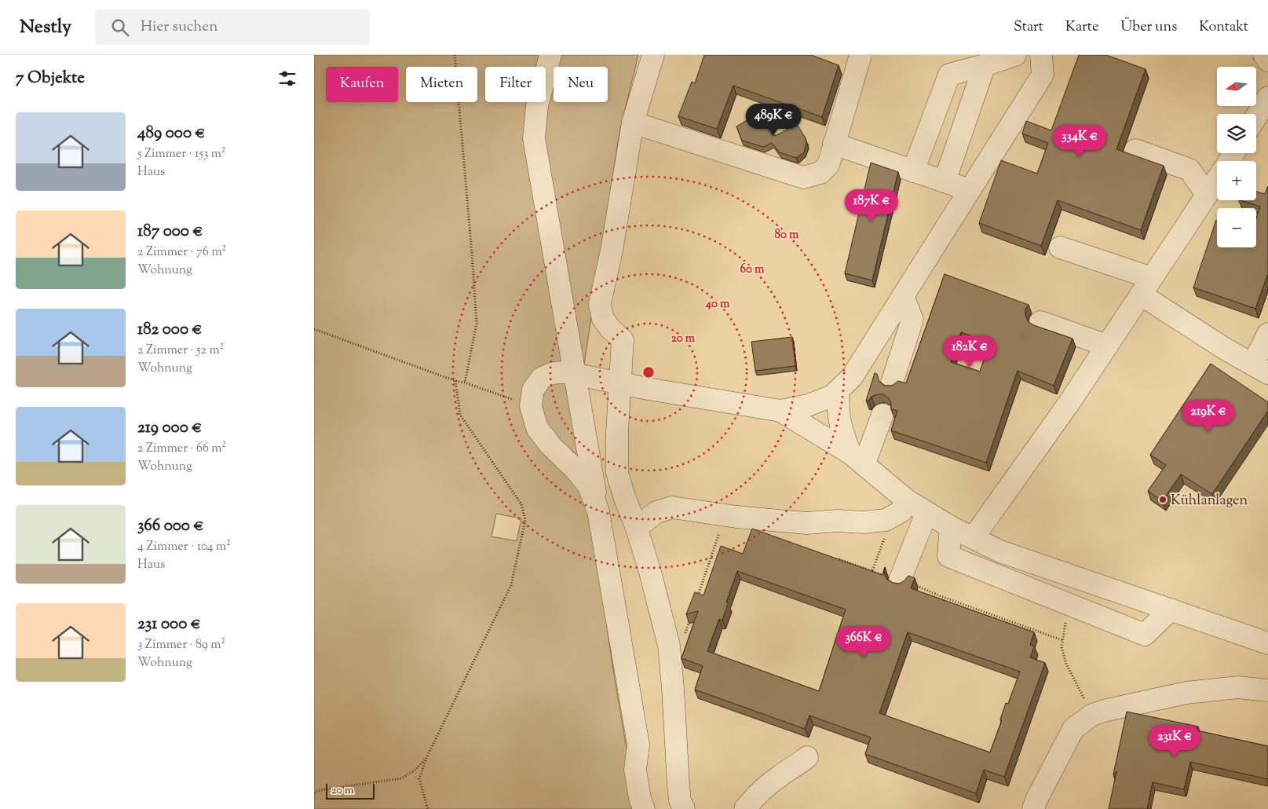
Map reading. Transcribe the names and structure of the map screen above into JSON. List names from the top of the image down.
{
  "places": ["Kühlanlagen"],
  "scale_bar": "20 m",
  "north": "left",
  "page": {
    "header": "Nestly",
    "search": "Hier suchen",
    "nav": [
      "Start",
      "Karte",
      "Über uns",
      "Kontakt"
    ],
    "heading": "7 Objekte",
    "map_buttons": ["+", "−"],
    "chip": [
      "Kaufen",
      "Mieten",
      "Filter",
      "Neu"
    ],
    "list": [
      {
        "name": "489 000 €",
        "note": "5 Zimmer · 153 m² · Haus"
      },
      {
        "name": "187 000 €",
        "note": "2 Zimmer · 76 m² · Wohnung"
      },
      {
        "name": "182 000 €",
        "note": "2 Zimmer · 52 m² · Wohnung"
      },
      {
        "name": "219 000 €",
        "note": "2 Zimmer · 66 m² · Wohnung"
      },
      {
        "name": "366 000 €",
        "note": "4 Zimmer · 104 m² · Haus"
      },
      {
        "name": "231 000 €",
        "note": "3 Zimmer · 89 m² · Wohnung"
      }
    ],
    "price": [
      "489K €",
      "334K €",
      "187K €",
      "182K €",
      "219K €",
      "366K €",
      "231K €"
    ],
    "scale": "20 m"
  },
  "rings": [
    "80 m",
    "60 m",
    "40 m",
    "20 m"
  ]
}
